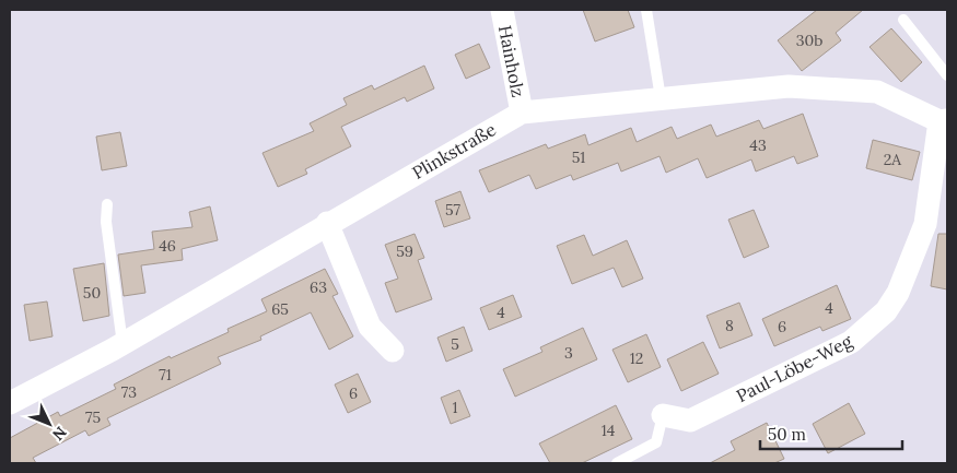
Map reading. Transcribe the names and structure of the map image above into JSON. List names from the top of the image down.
{
  "streets": {
    "street": ["Hainholz", "Plinkstraße", "Paul-Löbe-Weg"]
  },
  "crossings": [
    ["Hainholz", "Plinkstraße"],
    ["Plinkstraße", "Paul-Löbe-Weg"]
  ],
  "house_numbers": [
    "30b",
    "43",
    "51",
    "2A",
    "57",
    "46",
    "59",
    "63",
    "50",
    "4",
    "65",
    "4",
    "8",
    "6",
    "5",
    "3",
    "12",
    "71",
    "73",
    "6",
    "1",
    "75",
    "14"
  ],
  "scale_bar": "50 m",
  "north": "bottom right"
}
